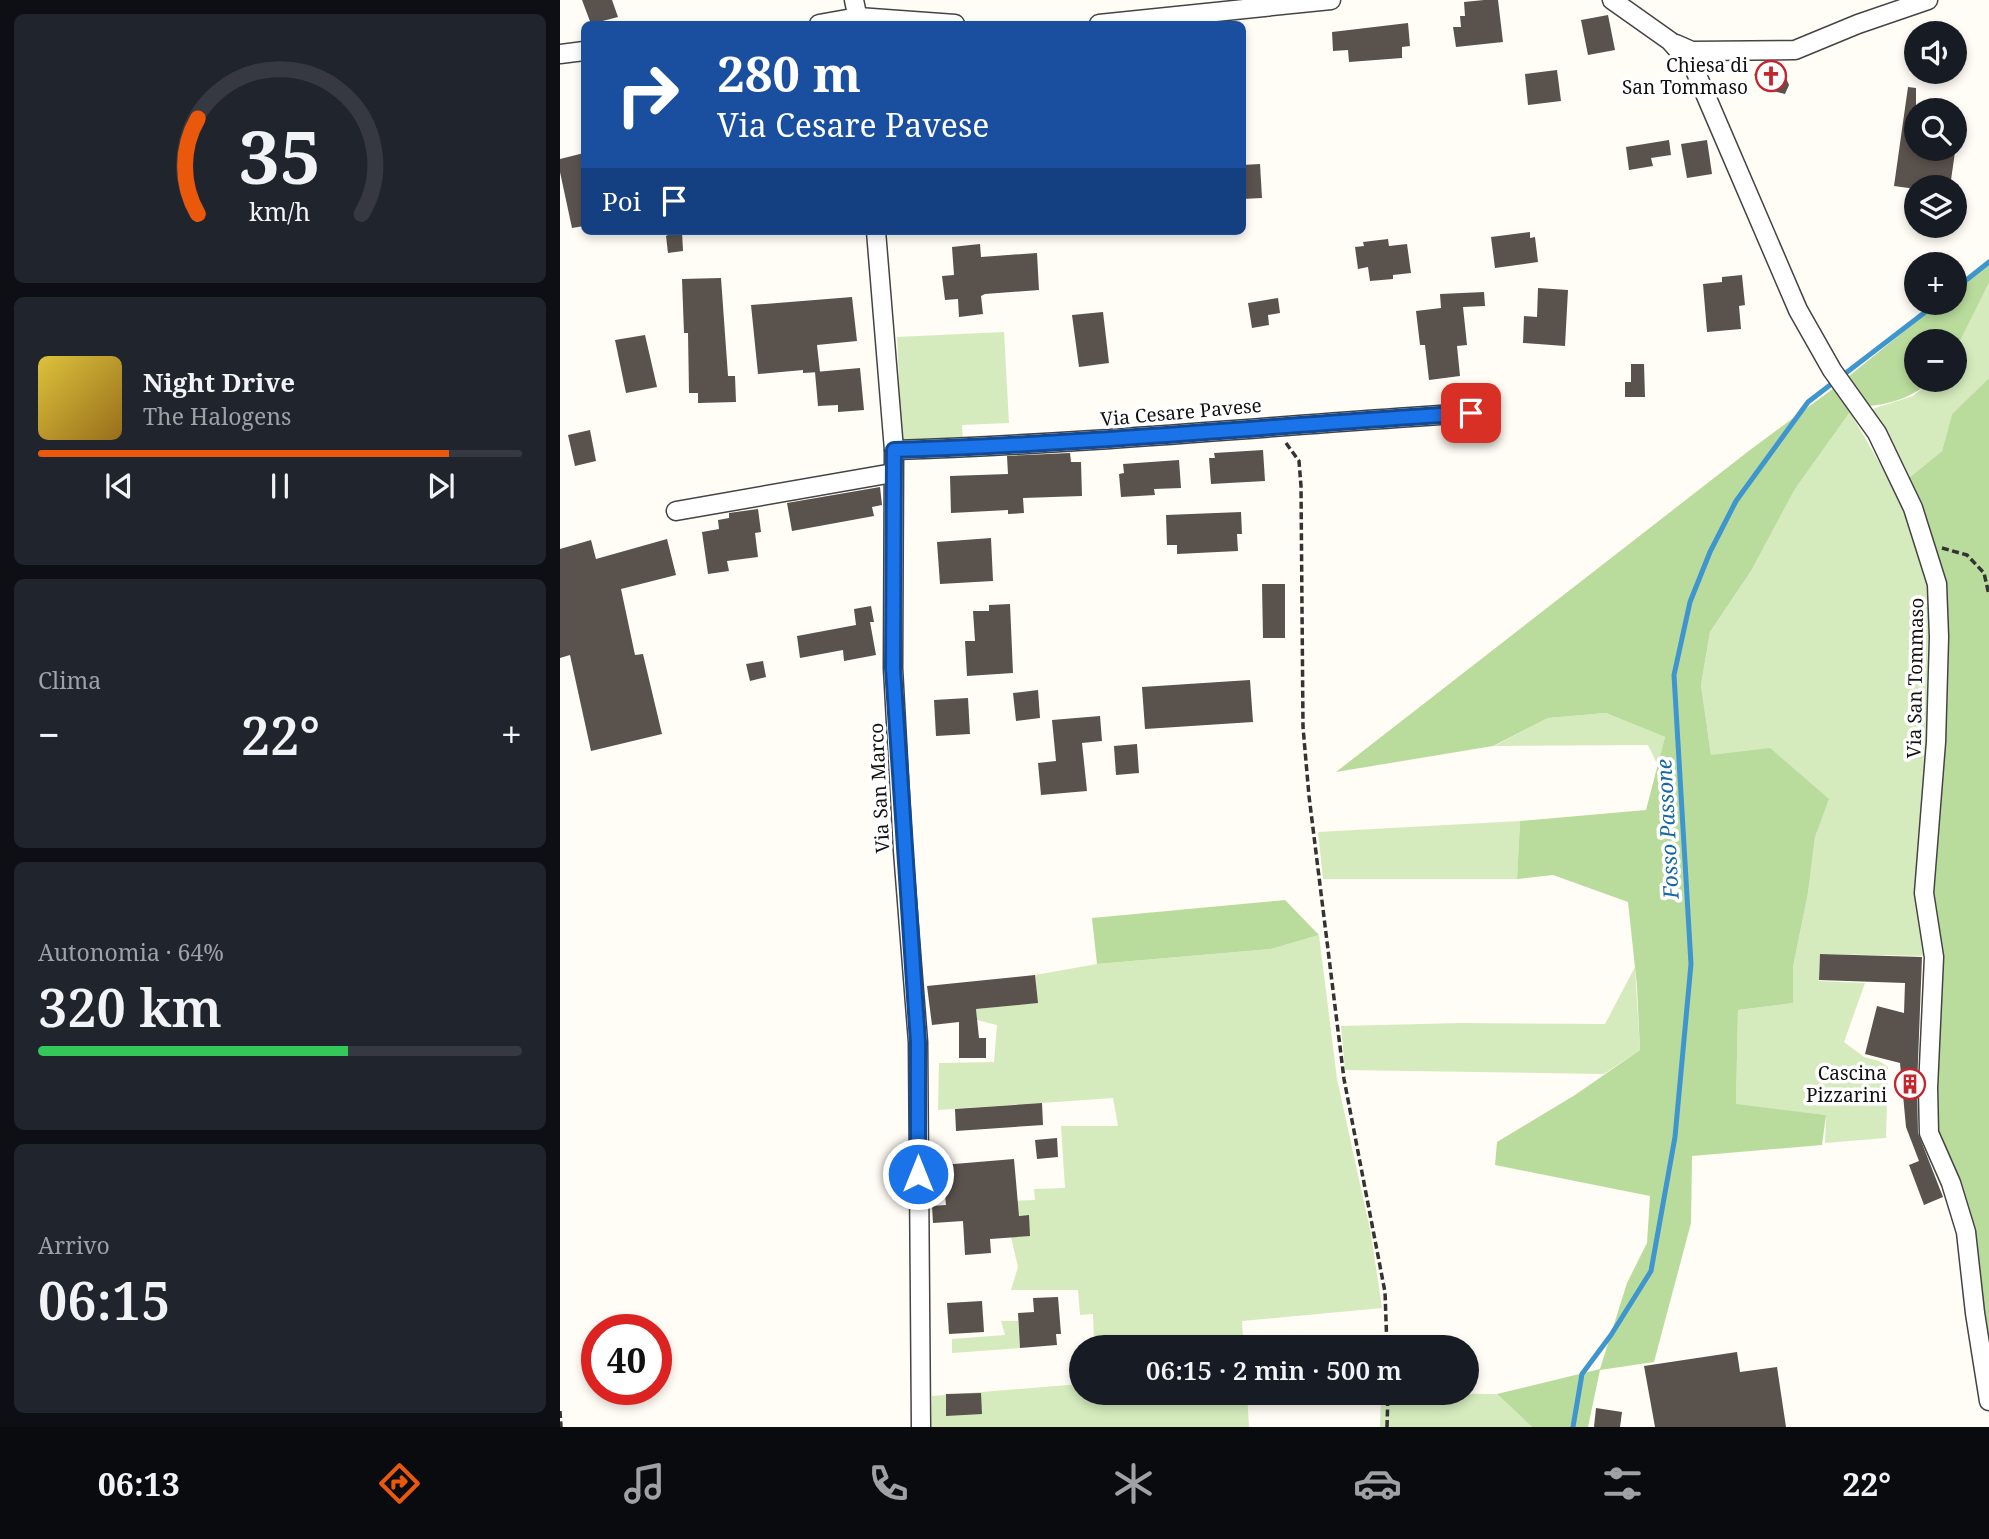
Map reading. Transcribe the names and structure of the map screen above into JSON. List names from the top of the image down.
{
  "streets": {
    "street": ["Via Cesare Pavese", "Via San Tommaso", "Via San Marco"]
  },
  "crossings": [
    ["Via Cesare Pavese", "Via San Marco"]
  ],
  "water": ["Fosso Passone"],
  "places": {
    "church": ["Chiesa di San Tommaso"],
    "building": ["Cascina Pizzarini"]
  },
  "page": {
    "map_buttons": ["+", "−"],
    "turn": ["280 m", "Via Cesare Pavese"],
    "then": "Poi",
    "song": ["Night Drive", "The Halogens"],
    "tile": [
      "Clima",
      ["Autonomia · 64%", "320 km"],
      ["Arrivo", "06:15"]
    ],
    "heat": ["−", "22°", "+"],
    "limit": "40",
    "trip": "06:15 · 2 min · 500 m",
    "tabs": ["06:13", "22°"],
    "gauge": ["35", "km/h"]
  }
}
